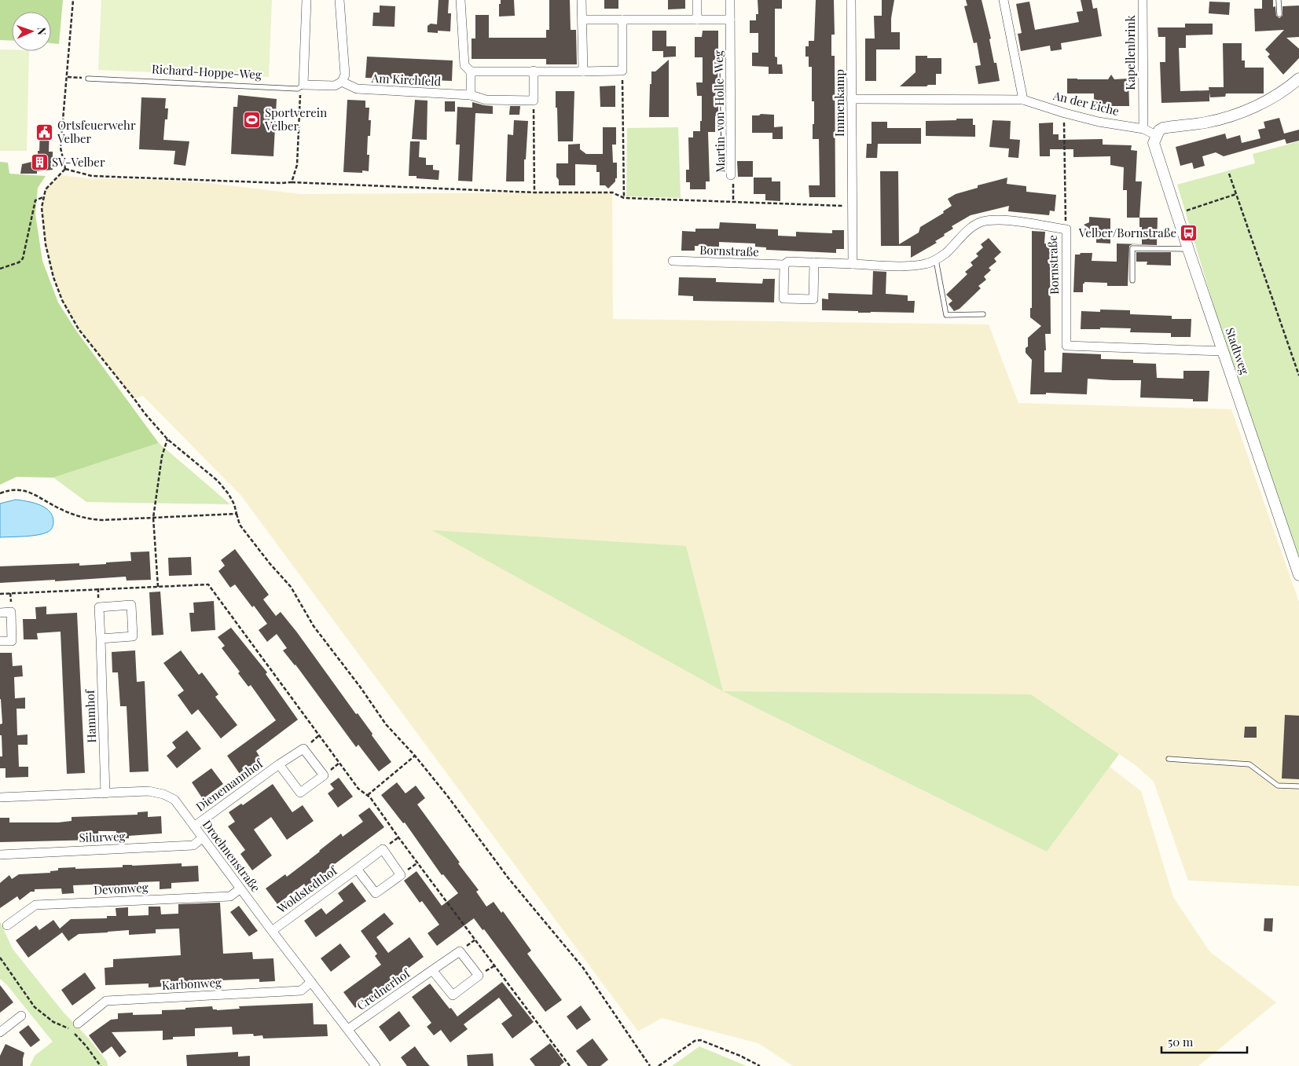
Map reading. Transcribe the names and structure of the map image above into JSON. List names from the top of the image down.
{
  "streets": {
    "street": [
      "Kapellenbrink",
      "Richard-Hoppe-Weg",
      "Am Kirchfeld",
      "Immenkamp",
      "An der Eiche",
      "Martin-von-Holle-Weg",
      "Bornstraße",
      "Stadtweg",
      "Hammhof",
      "Dienemannhof",
      "Silurweg",
      "Droehnenstraße",
      "Devonweg",
      "Woldstedthof",
      "Karbonweg",
      "Crednerhof"
    ]
  },
  "crossings": [
    ["Kapellenbrink", "An der Eiche"],
    ["Richard-Hoppe-Weg", "Am Kirchfeld"],
    ["Immenkamp", "An der Eiche"],
    ["An der Eiche", "Stadtweg"],
    ["Bornstraße", "Stadtweg"],
    ["Hammhof", "Droehnenstraße"],
    ["Dienemannhof", "Droehnenstraße"],
    ["Silurweg", "Droehnenstraße"],
    ["Droehnenstraße", "Devonweg"],
    ["Droehnenstraße", "Woldstedthof"],
    ["Droehnenstraße", "Karbonweg"],
    ["Droehnenstraße", "Crednerhof"]
  ],
  "places": {
    "sports": ["Sportverein Velber"],
    "public building": ["Ortsfeuerwehr Velber"],
    "building": ["SV-Velber"],
    "bus stop": ["Velber/Bornstraße"]
  },
  "scale_bar": "50 m",
  "north": "right"
}
